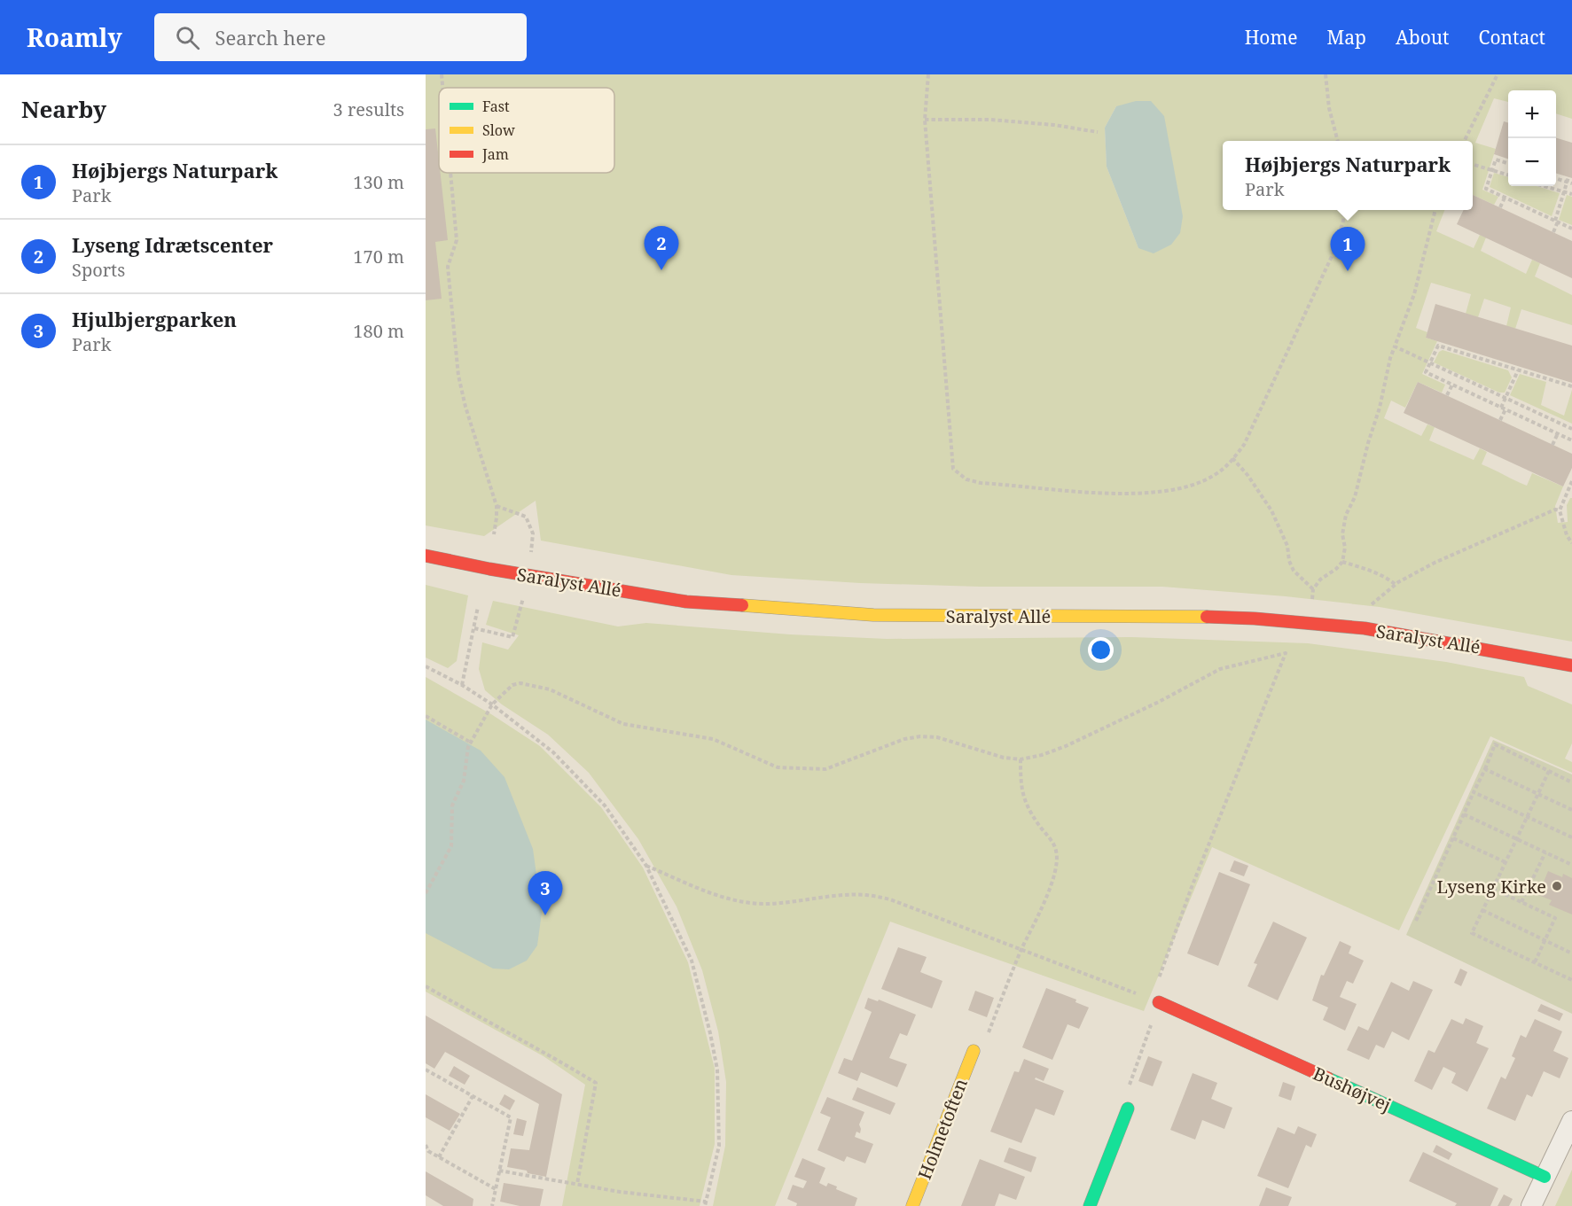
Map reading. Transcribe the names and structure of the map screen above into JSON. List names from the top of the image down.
{
  "streets": {
    "street": ["Saralyst Allé", "Bushøjvej", "Holmetoften"]
  },
  "places": ["Lyseng Kirke"],
  "legend": ["Fast", "Slow", "Jam"],
  "page": {
    "header": "Roamly",
    "search": "Search here",
    "nav": [
      "Home",
      "Map",
      "About",
      "Contact"
    ],
    "heading": ["Nearby", "3 results"],
    "map_buttons": ["+", "−"],
    "popup": ["Højbjergs Naturpark", "Park"],
    "list": [
      {
        "mark": "1",
        "name": "Højbjergs Naturpark",
        "note": "Park",
        "value": "130 m"
      },
      {
        "mark": "2",
        "name": "Lyseng Idrætscenter",
        "note": "Sports",
        "value": "170 m"
      },
      {
        "mark": "3",
        "name": "Hjulbjergparken",
        "note": "Park",
        "value": "180 m"
      }
    ],
    "pins": ["2", "1", "3"]
  }
}
